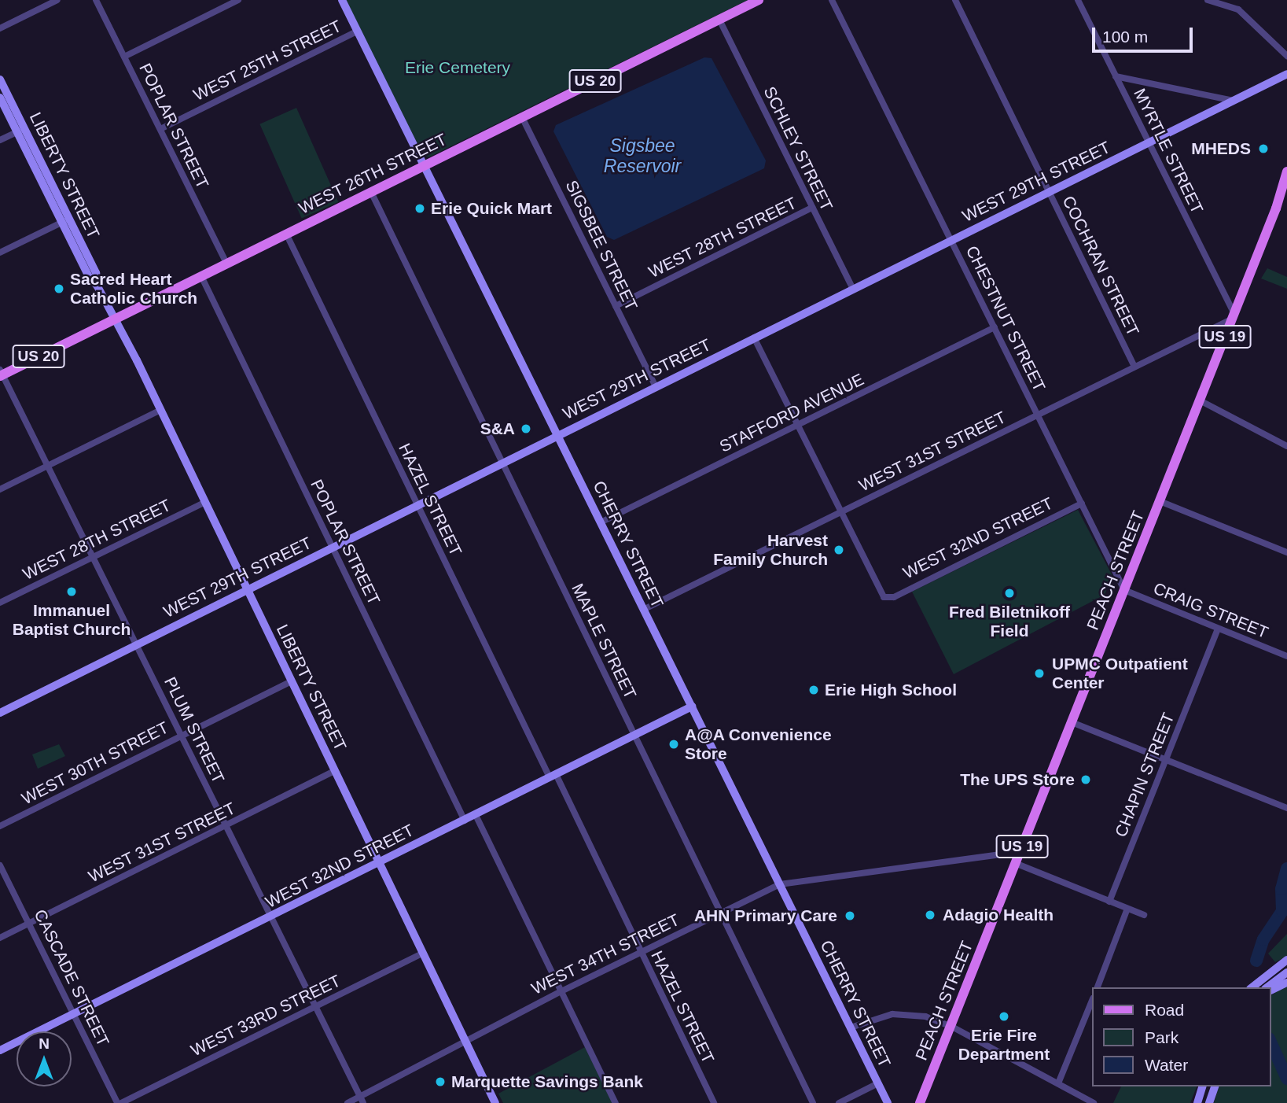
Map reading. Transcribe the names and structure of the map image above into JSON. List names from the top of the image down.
{
  "streets": {
    "main road": [
      "US 20",
      "WEST 26TH STREET",
      "US 19",
      "PEACH STREET"
    ],
    "street": [
      "WEST 25TH STREET",
      "POPLAR STREET",
      "SCHLEY STREET",
      "MYRTLE STREET",
      "LIBERTY STREET",
      "WEST 29TH STREET",
      "WEST 28TH STREET",
      "SIGSBEE STREET",
      "COCHRAN STREET",
      "CHESTNUT STREET",
      "STAFFORD AVENUE",
      "WEST 31ST STREET",
      "HAZEL STREET",
      "WEST 32ND STREET",
      "CHERRY STREET",
      "CRAIG STREET",
      "MAPLE STREET",
      "PLUM STREET",
      "WEST 30TH STREET",
      "CHAPIN STREET",
      "WEST 34TH STREET",
      "CASCADE STREET",
      "WEST 33RD STREET"
    ]
  },
  "crossings": [
    ["WEST 25TH STREET", "POPLAR STREET"],
    ["WEST 25TH STREET", "CHERRY STREET"],
    ["POPLAR STREET", "WEST 26TH STREET"],
    ["POPLAR STREET", "WEST 29TH STREET"],
    ["POPLAR STREET", "WEST 32ND STREET"],
    ["SCHLEY STREET", "WEST 26TH STREET"],
    ["SCHLEY STREET", "WEST 29TH STREET"],
    ["SCHLEY STREET", "WEST 28TH STREET"],
    ["MYRTLE STREET", "WEST 29TH STREET"],
    ["MYRTLE STREET", "WEST 31ST STREET"],
    ["MYRTLE STREET", "PEACH STREET"],
    ["WEST 26TH STREET", "LIBERTY STREET"],
    ["WEST 26TH STREET", "SIGSBEE STREET"],
    ["WEST 26TH STREET", "HAZEL STREET"],
    ["WEST 26TH STREET", "CHERRY STREET"],
    ["WEST 26TH STREET", "MAPLE STREET"],
    ["WEST 26TH STREET", "PLUM STREET"],
    ["LIBERTY STREET", "WEST 29TH STREET"],
    ["LIBERTY STREET", "WEST 28TH STREET"],
    ["LIBERTY STREET", "WEST 31ST STREET"],
    ["LIBERTY STREET", "WEST 32ND STREET"],
    ["LIBERTY STREET", "WEST 30TH STREET"],
    ["LIBERTY STREET", "WEST 34TH STREET"],
    ["LIBERTY STREET", "WEST 33RD STREET"],
    ["WEST 29TH STREET", "SIGSBEE STREET"],
    ["WEST 29TH STREET", "COCHRAN STREET"],
    ["WEST 29TH STREET", "CHESTNUT STREET"],
    ["WEST 29TH STREET", "HAZEL STREET"],
    ["WEST 29TH STREET", "CHERRY STREET"],
    ["WEST 29TH STREET", "MAPLE STREET"],
    ["WEST 29TH STREET", "PLUM STREET"],
    ["WEST 28TH STREET", "SIGSBEE STREET"],
    ["WEST 28TH STREET", "PLUM STREET"],
    ["COCHRAN STREET", "WEST 31ST STREET"],
    ["CHESTNUT STREET", "STAFFORD AVENUE"],
    ["CHESTNUT STREET", "WEST 31ST STREET"],
    ["CHESTNUT STREET", "WEST 32ND STREET"],
    ["CHESTNUT STREET", "PEACH STREET"],
    ["CHESTNUT STREET", "CRAIG STREET"],
    ["STAFFORD AVENUE", "CHERRY STREET"],
    ["WEST 31ST STREET", "WEST 32ND STREET"],
    ["WEST 31ST STREET", "CHERRY STREET"],
    ["WEST 31ST STREET", "PEACH STREET"],
    ["WEST 31ST STREET", "PLUM STREET"],
    ["WEST 31ST STREET", "CASCADE STREET"],
    ["HAZEL STREET", "WEST 32ND STREET"],
    ["HAZEL STREET", "WEST 34TH STREET"],
    ["WEST 32ND STREET", "CHERRY STREET"],
    ["WEST 32ND STREET", "MAPLE STREET"],
    ["WEST 32ND STREET", "PLUM STREET"],
    ["WEST 32ND STREET", "CASCADE STREET"],
    ["CHERRY STREET", "WEST 34TH STREET"],
    ["PEACH STREET", "CRAIG STREET"],
    ["PEACH STREET", "WEST 34TH STREET"],
    ["CRAIG STREET", "CHAPIN STREET"],
    ["MAPLE STREET", "WEST 34TH STREET"],
    ["PLUM STREET", "WEST 30TH STREET"],
    ["PLUM STREET", "WEST 34TH STREET"],
    ["PLUM STREET", "WEST 33RD STREET"],
    ["CASCADE STREET", "WEST 33RD STREET"]
  ],
  "water": ["Sigsbee Reservoir"],
  "parks": ["Erie Cemetery"],
  "places": [
    "MHEDS",
    "Erie Quick Mart",
    "Sacred Heart Catholic Church",
    "S&A",
    "Harvest Family Church",
    "Immanuel Baptist Church",
    "Fred Biletnikoff Field",
    "UPMC Outpatient Center",
    "Erie High School",
    "A@A Convenience Store",
    "The UPS Store",
    "Adagio Health",
    "AHN Primary Care",
    "Erie Fire Department",
    "Marquette Savings Bank"
  ],
  "legend": ["Road", "Park", "Water"],
  "scale_bar": "100 m",
  "north": "top"
}
